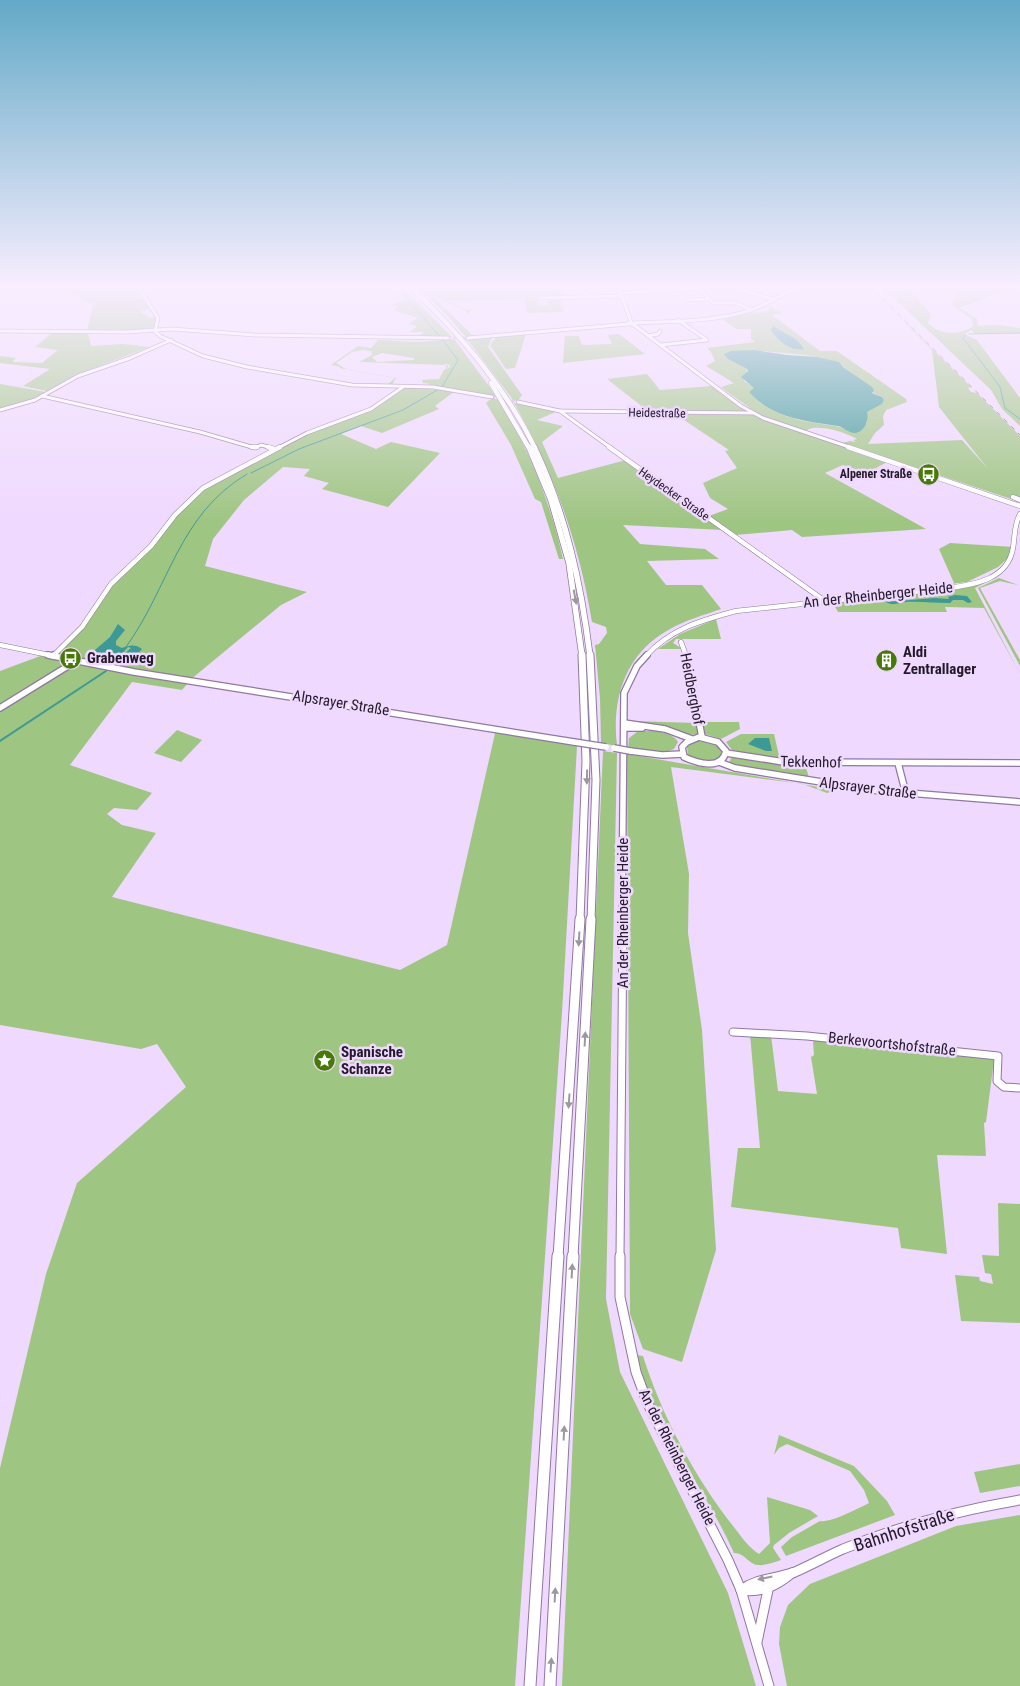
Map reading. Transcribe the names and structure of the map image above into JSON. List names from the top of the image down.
{
  "streets": {
    "street": [
      "Heidestraße",
      "Heydecker Straße",
      "An der Rheinberger Heide",
      "Heidberghof",
      "Alpsrayer Straße",
      "Tekkenhof",
      "Berkevoortshofstraße",
      "Bahnhofstraße"
    ]
  },
  "crossings": [
    ["Heidestraße", "Heydecker Straße"],
    ["Heydecker Straße", "An der Rheinberger Heide"],
    ["An der Rheinberger Heide", "Bahnhofstraße"],
    ["Heidberghof", "Alpsrayer Straße"],
    ["Heidberghof", "Tekkenhof"],
    ["Alpsrayer Straße", "Tekkenhof"]
  ],
  "places": {
    "bus stop": ["Alpener Straße", "Grabenweg"],
    "building": ["Aldi Zentrallager"],
    "place": ["Spanische Schanze"]
  }
}
